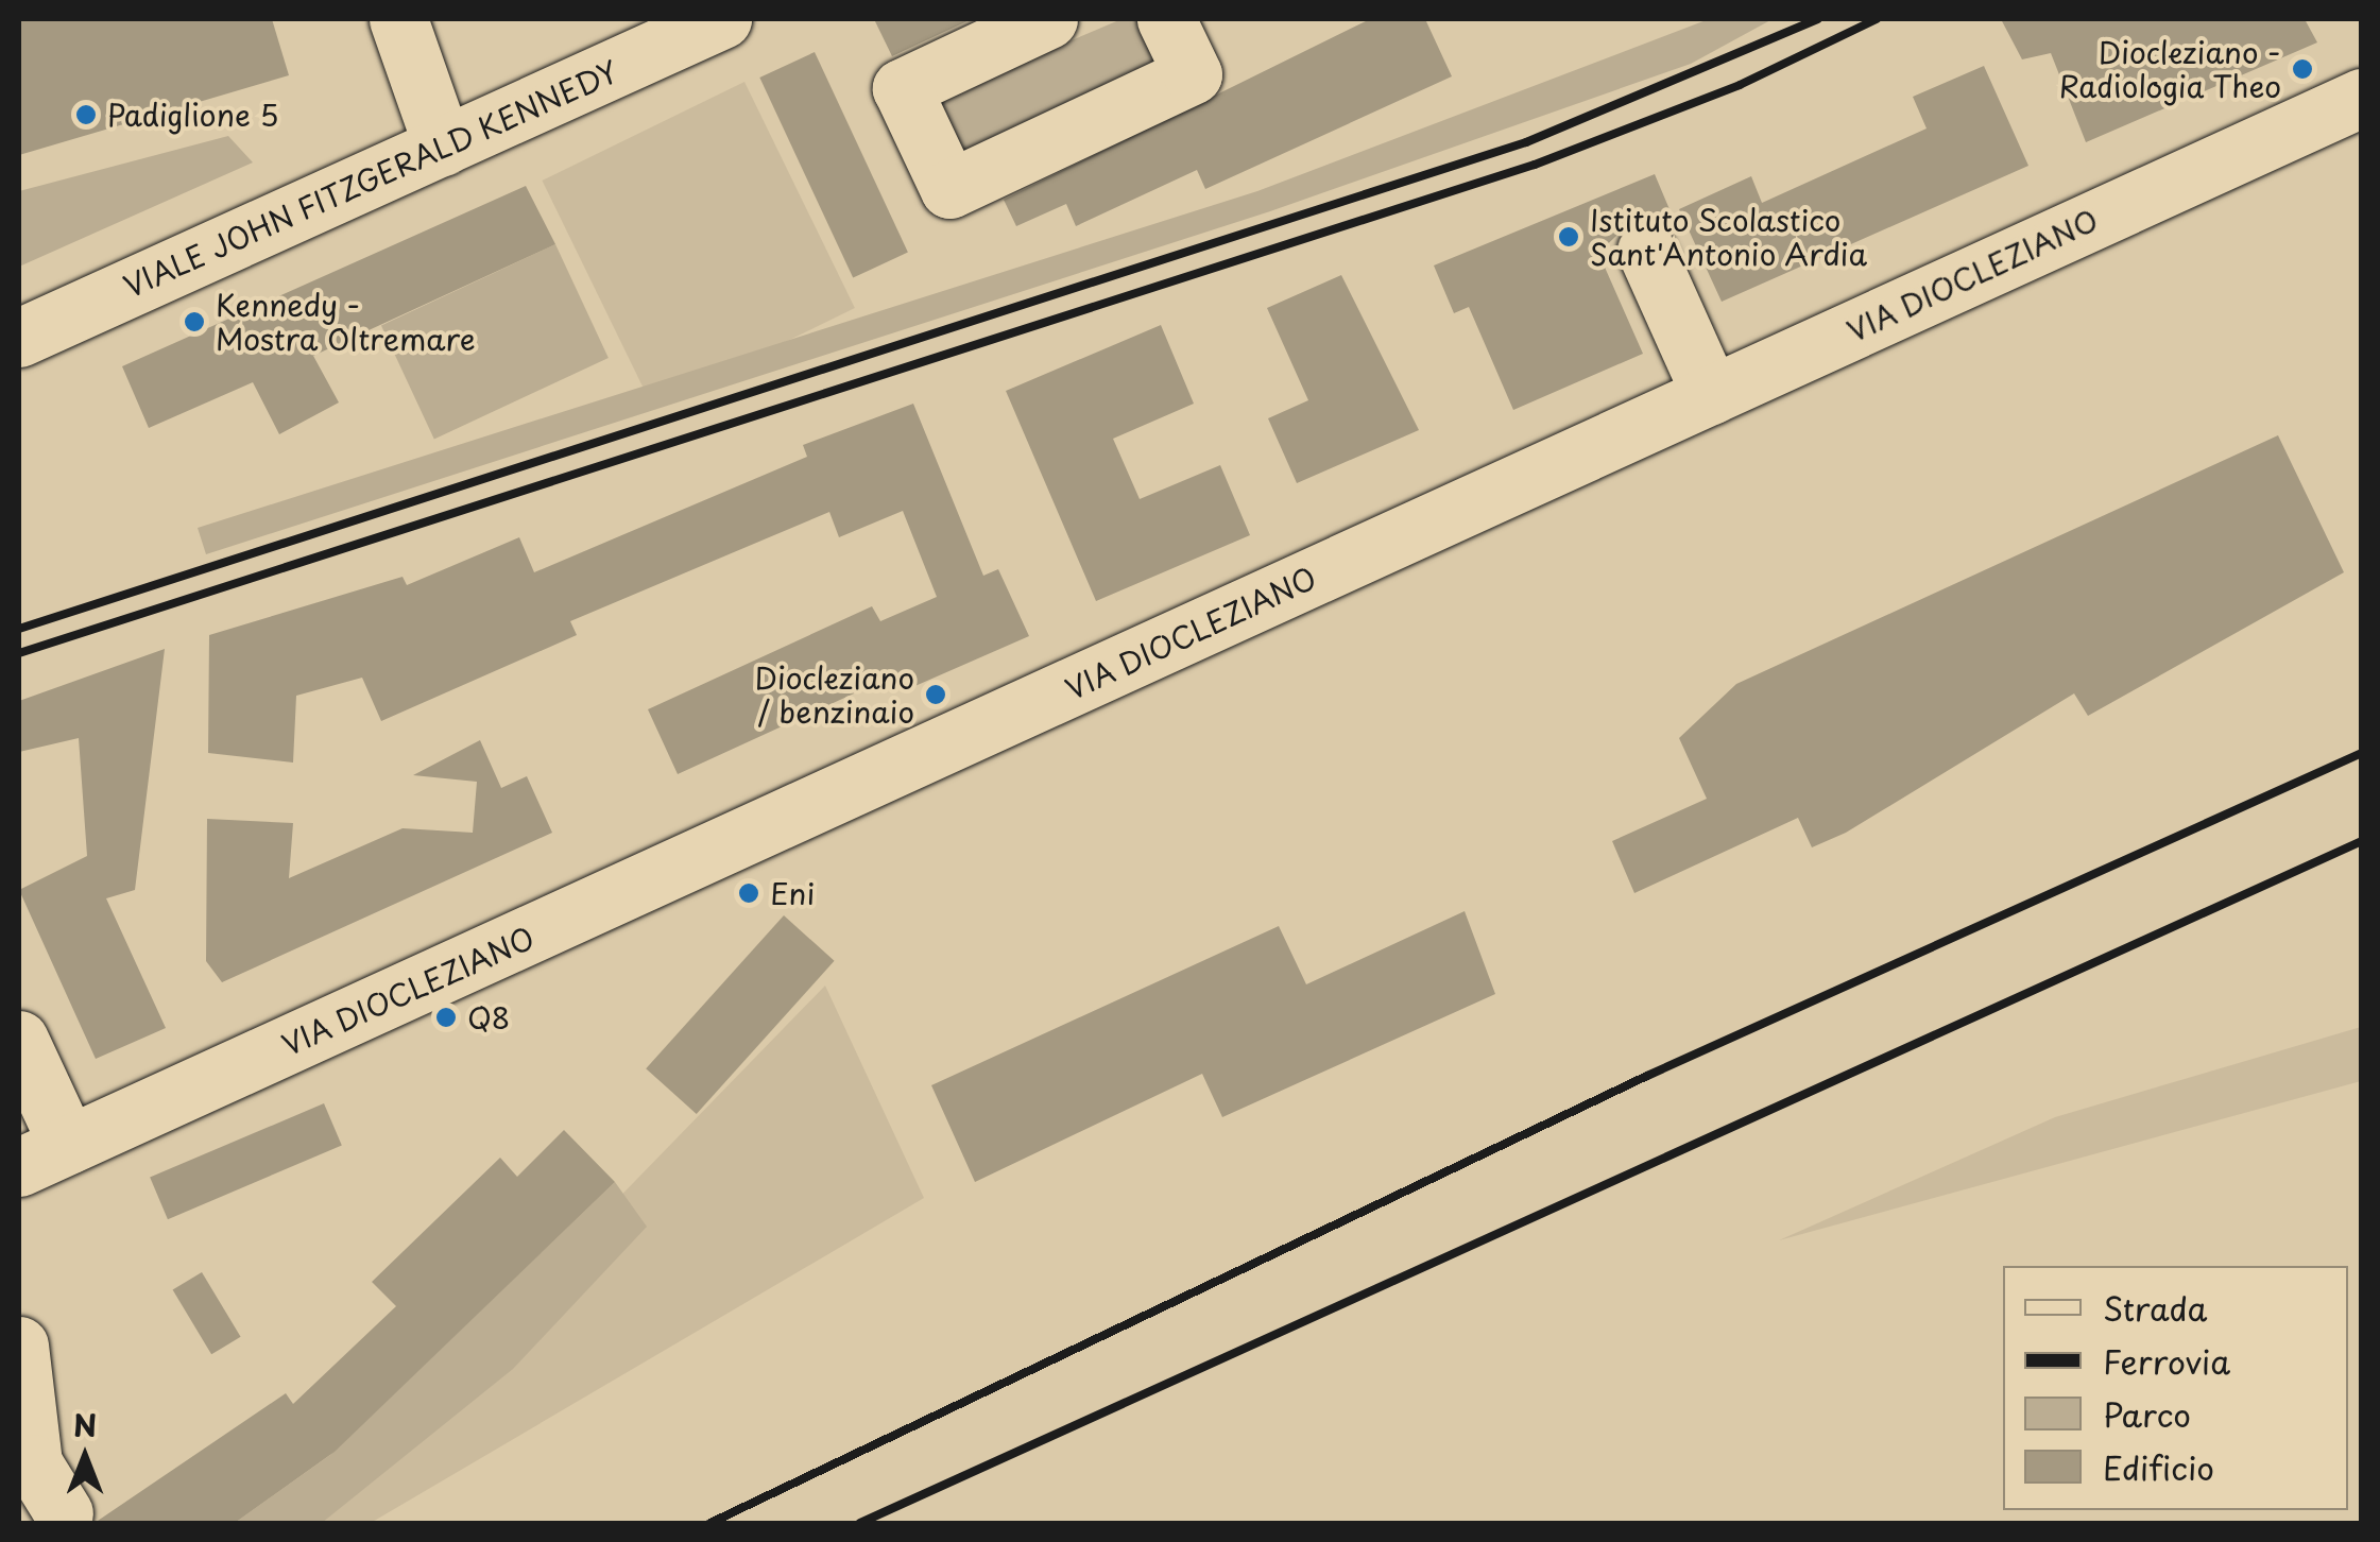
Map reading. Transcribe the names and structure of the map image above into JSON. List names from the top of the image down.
{
  "streets": {
    "street": ["VIALE JOHN FITZGERALD KENNEDY", "VIA DIOCLEZIANO"]
  },
  "places": [
    "Diocleziano - Radiologia Theo",
    "Padiglione 5",
    "Istituto Scolastico Sant'Antonio Ardia",
    "Kennedy - Mostra Oltremare",
    "Diocleziano / benzinaio",
    "Eni",
    "Q8"
  ],
  "legend": [
    "Strada",
    "Ferrovia",
    "Parco",
    "Edificio"
  ],
  "north": "top"
}
